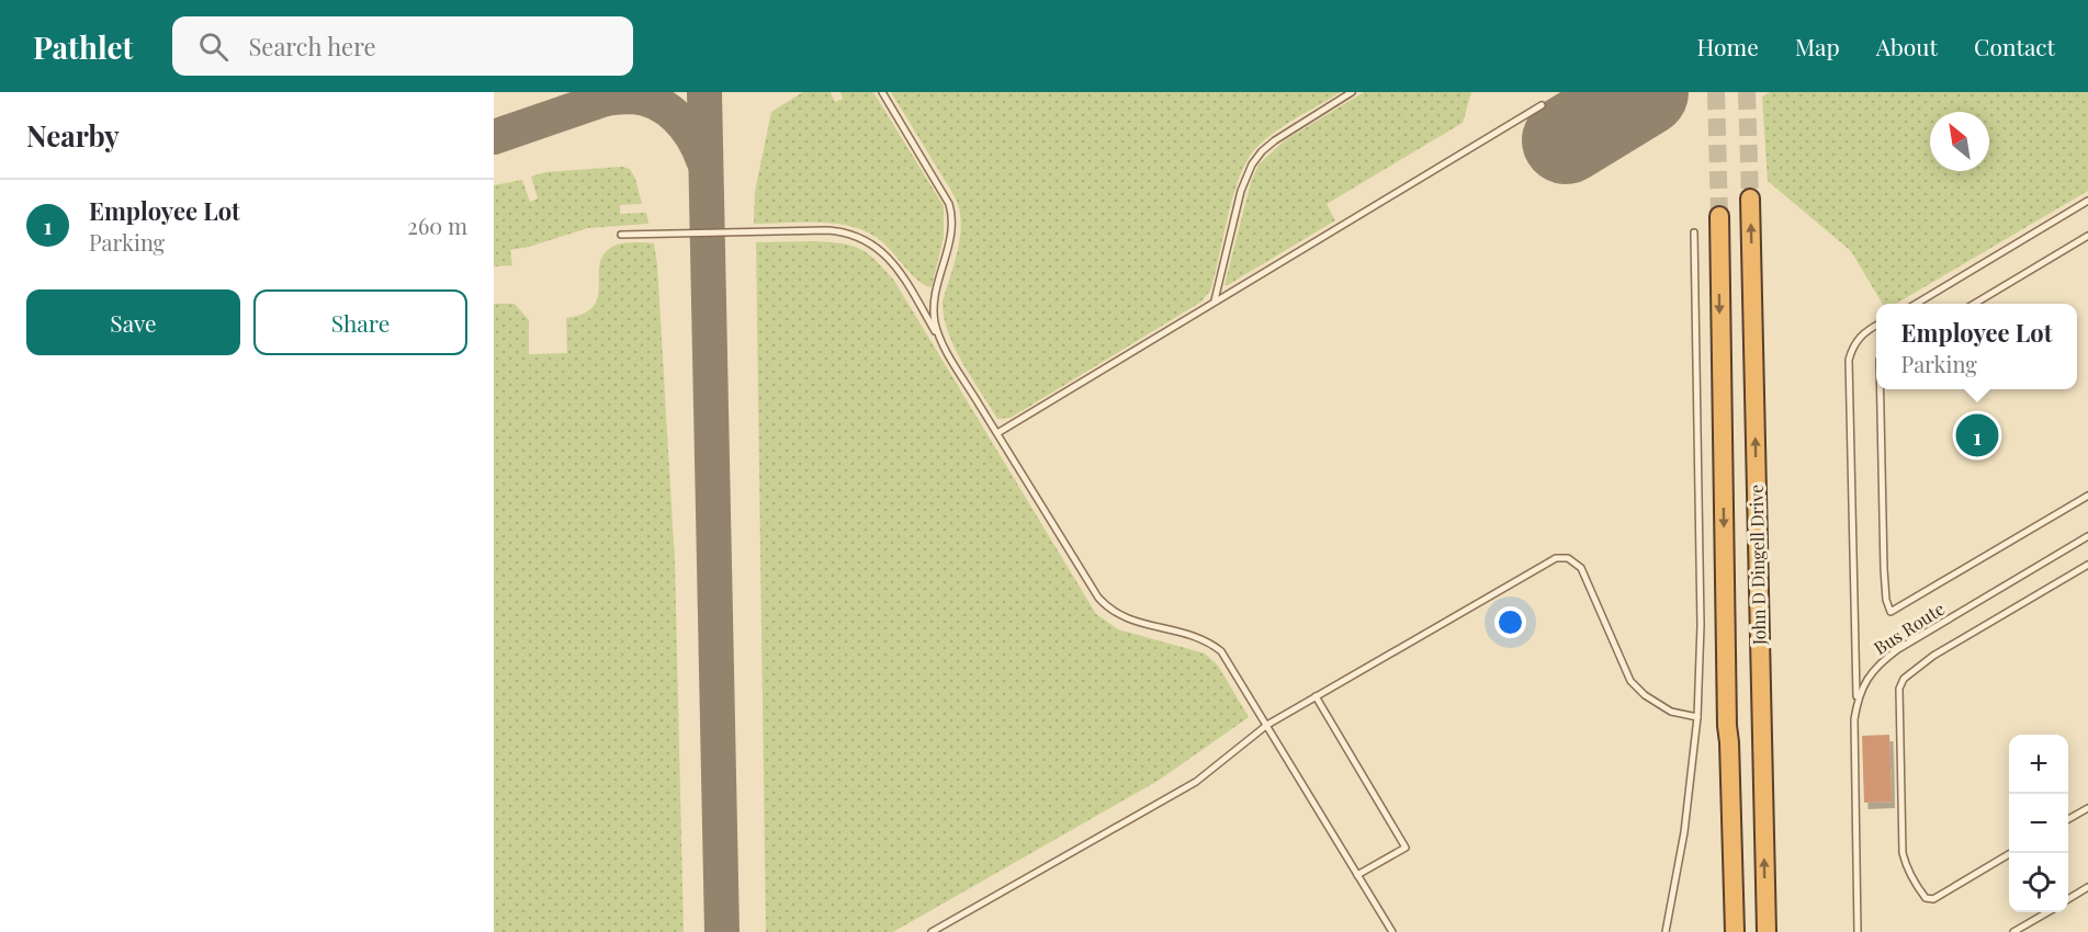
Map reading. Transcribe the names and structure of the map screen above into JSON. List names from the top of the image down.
{
  "streets": {
    "highway": ["John D Dingell Drive"],
    "lane": ["Bus Route"]
  },
  "north": "top left",
  "page": {
    "header": "Pathlet",
    "search": "Search here",
    "nav": [
      "Home",
      "Map",
      "About",
      "Contact"
    ],
    "heading": "Nearby",
    "list": [
      {
        "mark": "1",
        "name": "Employee Lot",
        "note": "Parking",
        "value": "260 m"
      }
    ],
    "buttons": ["Save", "Share"],
    "popup": ["Employee Lot", "Parking"],
    "pins": "1",
    "map_buttons": ["+", "−"]
  }
}
